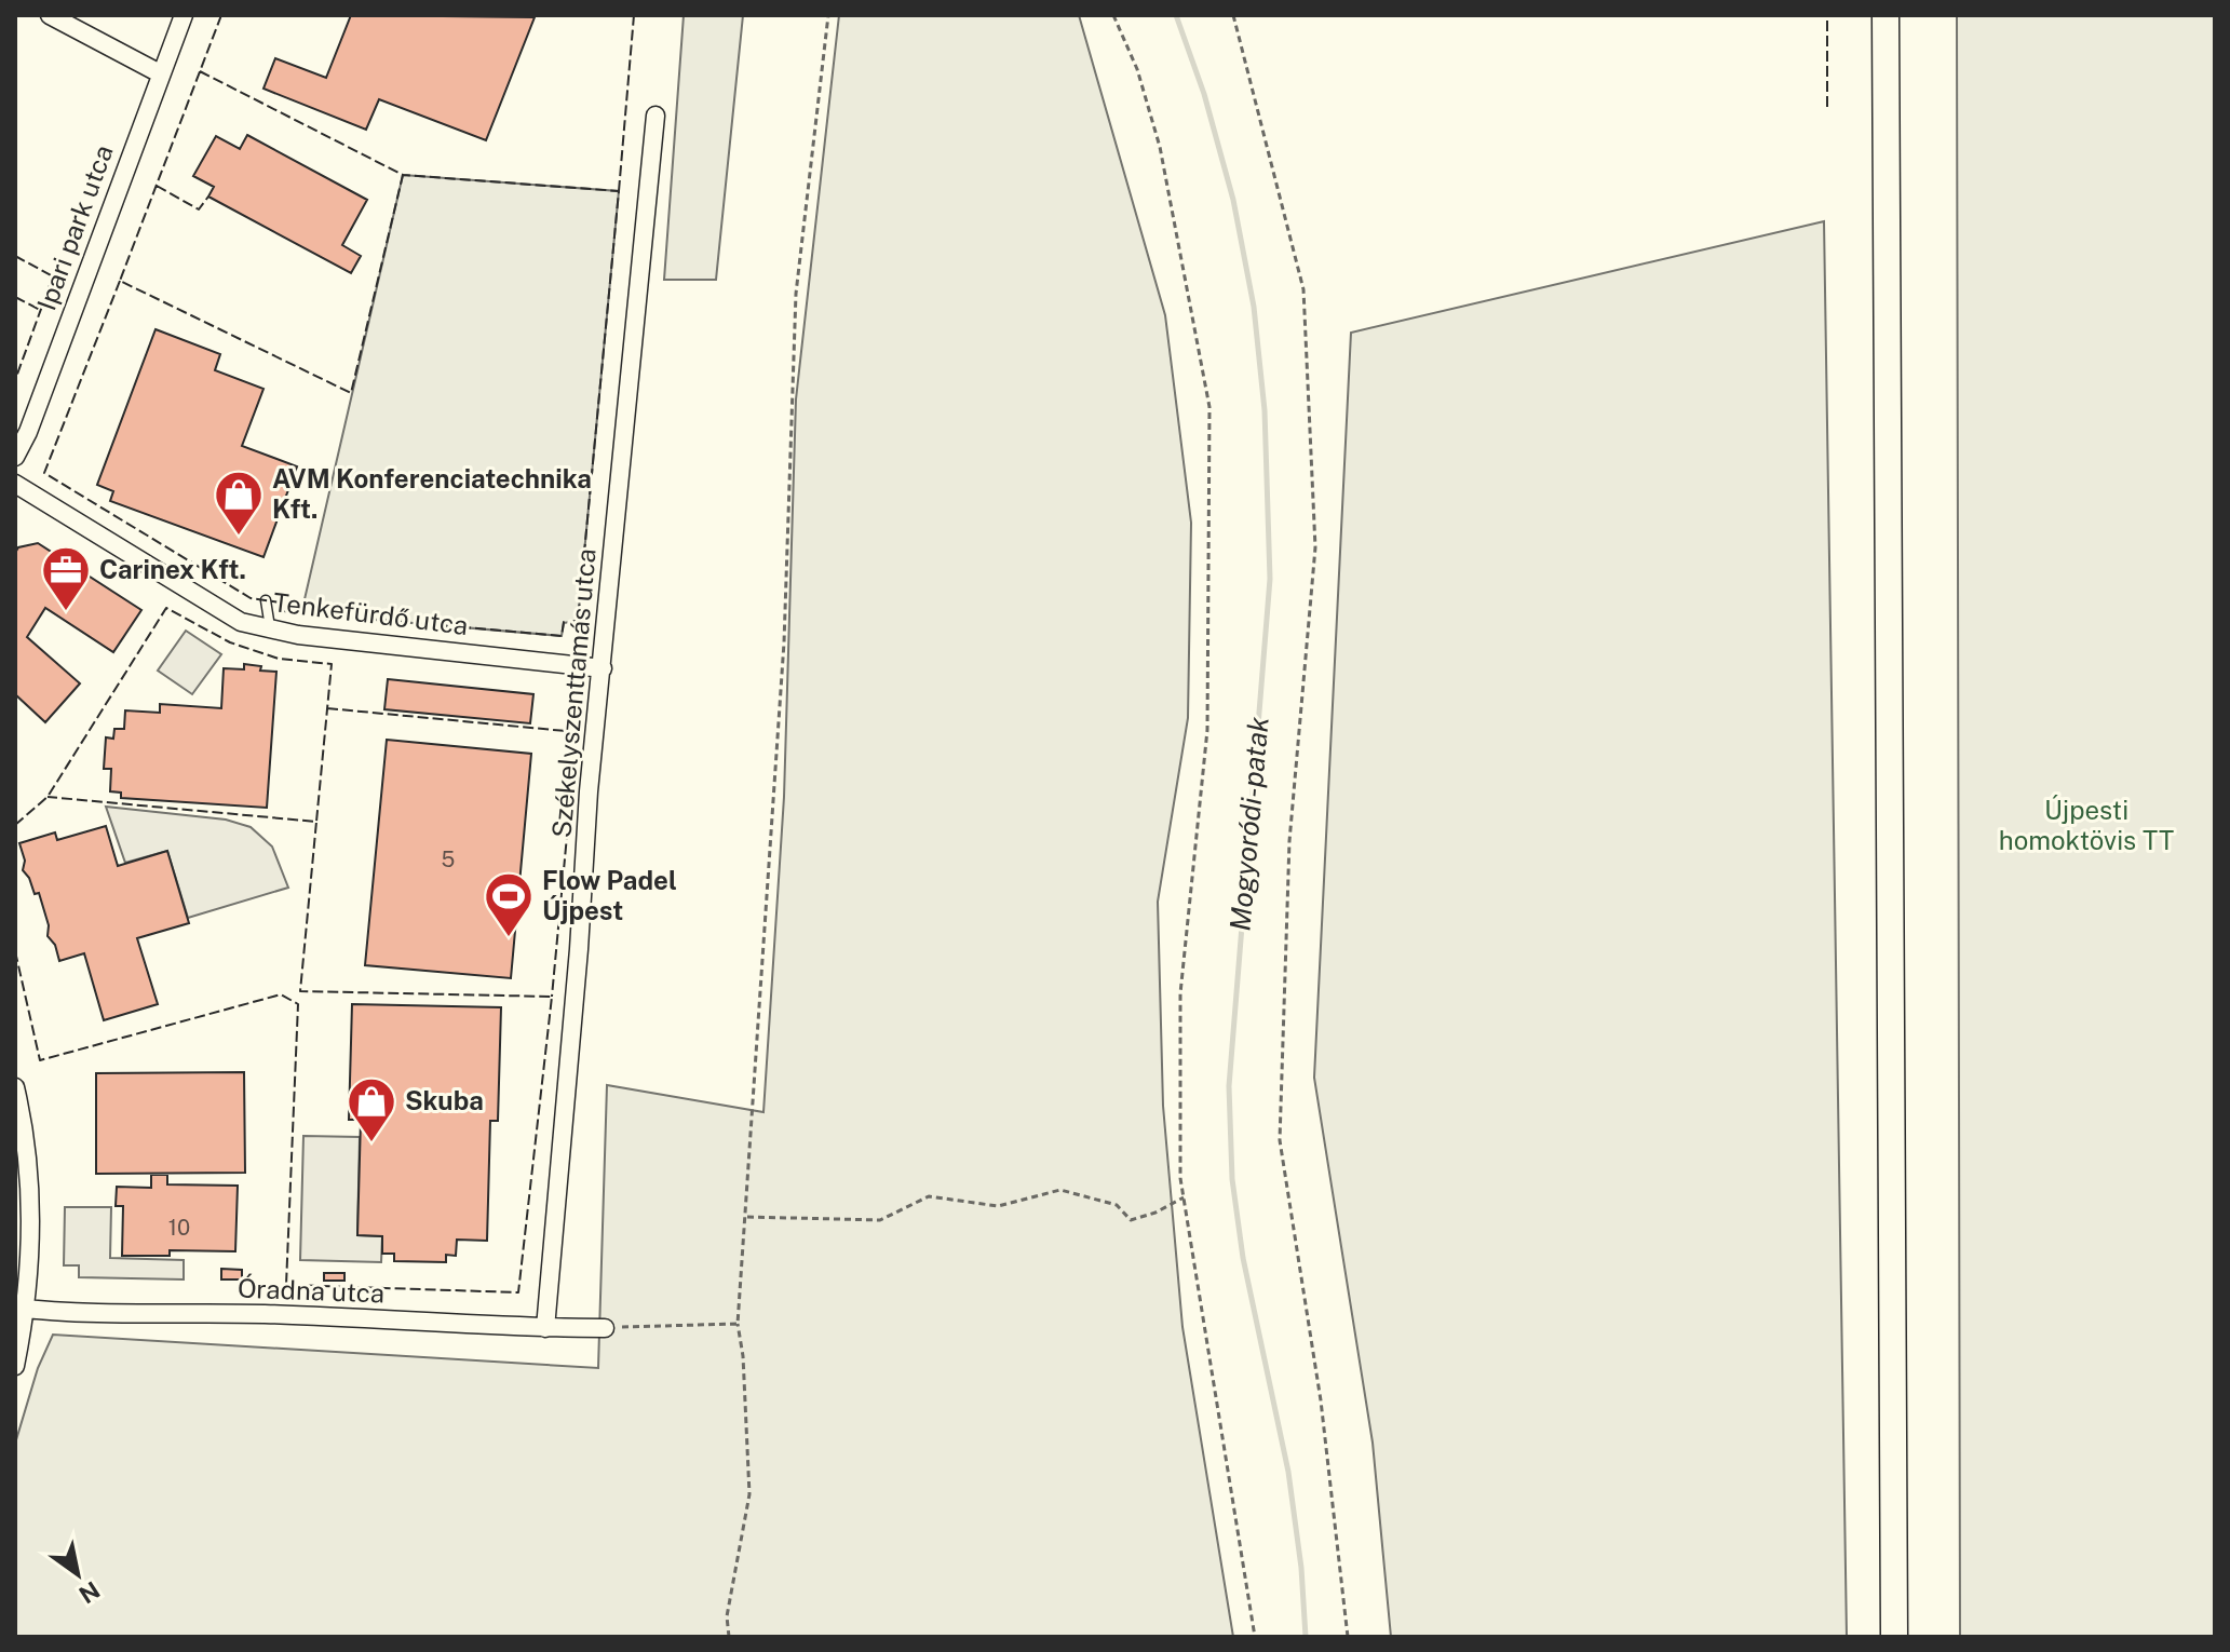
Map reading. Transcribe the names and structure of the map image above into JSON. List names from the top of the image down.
{
  "streets": {
    "street": [
      "Ipari park utca",
      "Tenkefürdő utca",
      "Székelyszenttamás utca",
      "Óradna utca"
    ]
  },
  "crossings": [
    ["Tenkefürdő utca", "Székelyszenttamás utca"],
    ["Székelyszenttamás utca", "Óradna utca"]
  ],
  "water": ["Mogyoródi-patak"],
  "parks": ["Újpesti homoktövis TT"],
  "places": {
    "shop": ["AVM Konferenciatechnika Kft.", "Skuba"],
    "office": ["Carinex Kft."],
    "sports": ["Flow Padel Újpest"]
  },
  "house_numbers": ["5", "10"],
  "north": "bottom right"
}
